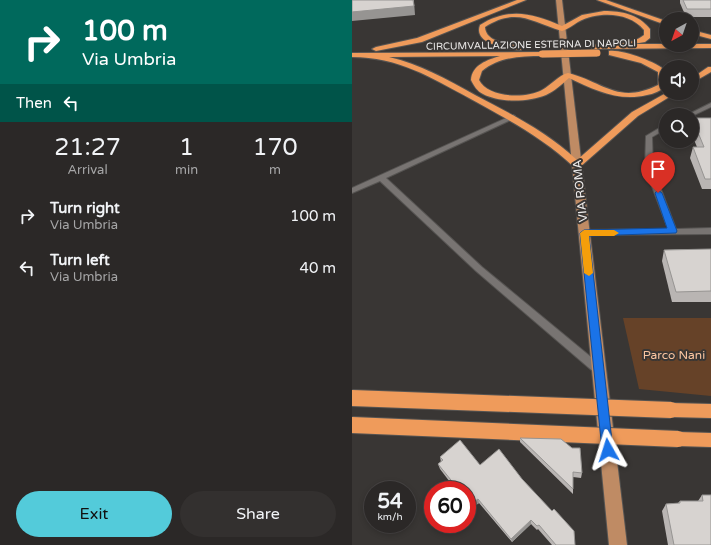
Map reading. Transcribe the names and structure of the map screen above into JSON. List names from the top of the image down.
{
  "streets": {
    "highway": ["CIRCUMVALLAZIONE ESTERNA DI NAPOLI"],
    "main road": ["VIA ROMA"]
  },
  "parks": ["Parco Nani"],
  "north": "bottom left",
  "page": {
    "turn": ["100 m", "Via Umbria"],
    "then": "Then",
    "eta": [
      "21:27",
      "Arrival",
      "1",
      "min",
      "170",
      "m"
    ],
    "list": [
      {
        "name": "Turn right",
        "note": "Via Umbria",
        "value": "100 m"
      },
      {
        "name": "Turn left",
        "note": "Via Umbria",
        "value": "40 m"
      }
    ],
    "speed": "54 km/h",
    "limit": "60",
    "buttons": ["Exit", "Share"]
  }
}
